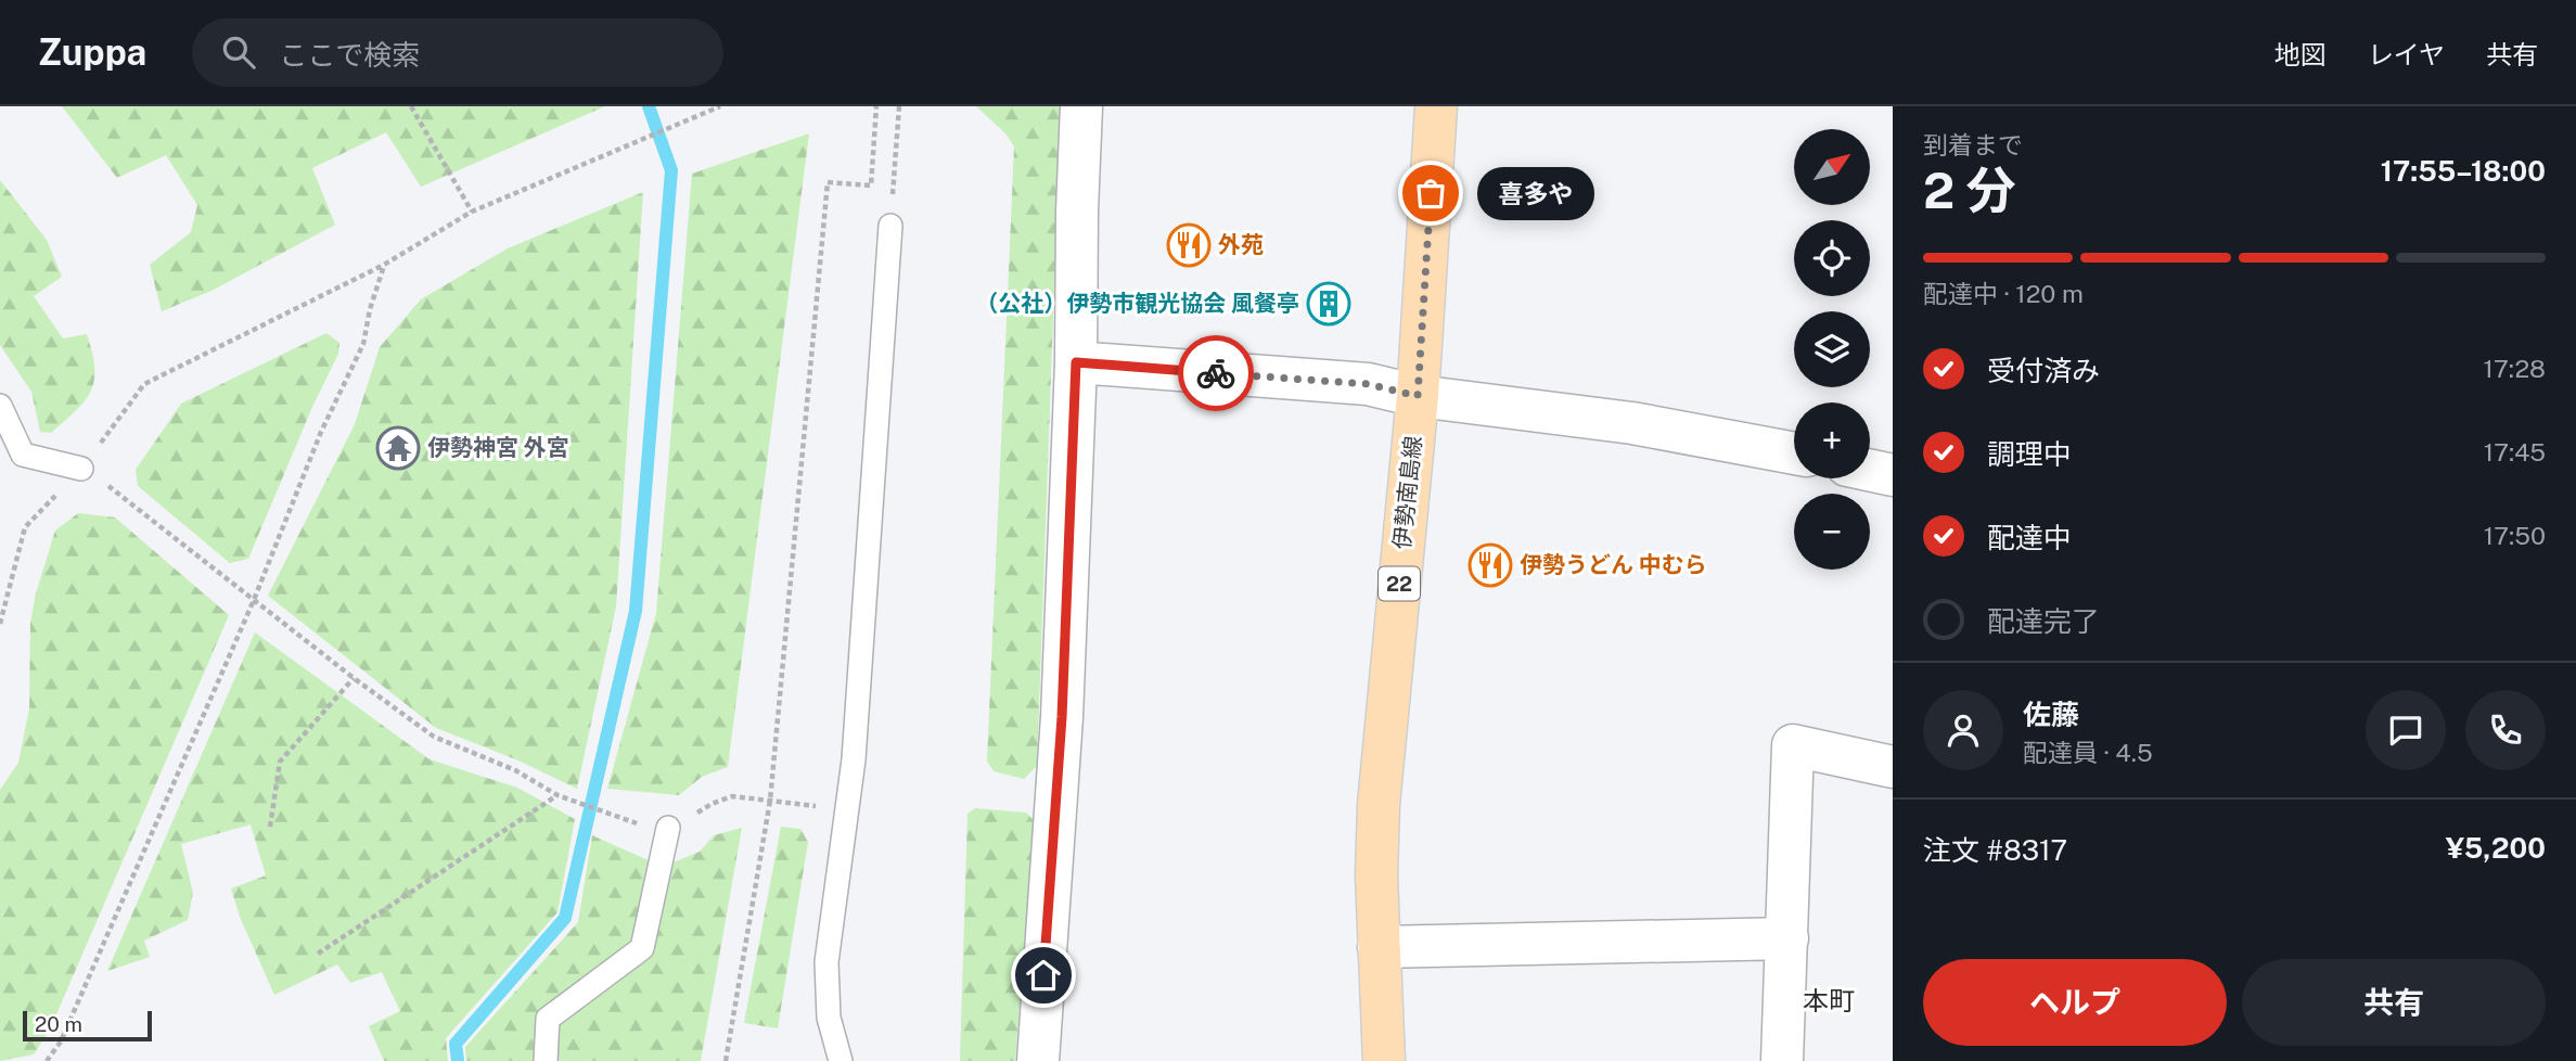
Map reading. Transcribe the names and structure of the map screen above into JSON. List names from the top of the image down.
{
  "streets": {
    "main road": ["伊勢南島線", "22"]
  },
  "districts": ["本町"],
  "places": {
    "other": ["喜多や"],
    "restaurant": ["外苑", "伊勢うどん 中むら"],
    "building": ["（公社）伊勢市観光協会 風餐亭"],
    "temple": ["伊勢神宮 外宮"]
  },
  "scale_bar": "20 m",
  "north": "top right",
  "page": {
    "header": "Zuppa",
    "search": "ここで検索",
    "nav": ["地図", "レイヤ", "共有"],
    "heading": ["2 分", "到着まで", "17:55–18:00"],
    "panel": [
      "佐藤",
      "配達員 · 4.5",
      "注文 #8317",
      "¥5,200"
    ],
    "map_buttons": ["+", "−"],
    "bubble": "喜多や",
    "bar": "配達中 · 120 m",
    "list": [
      ["受付済み", "17:28"],
      ["調理中", "17:45"],
      ["配達中", "17:50"],
      "配達完了"
    ],
    "buttons": ["ヘルプ", "共有"],
    "scale": "20 m"
  }
}
